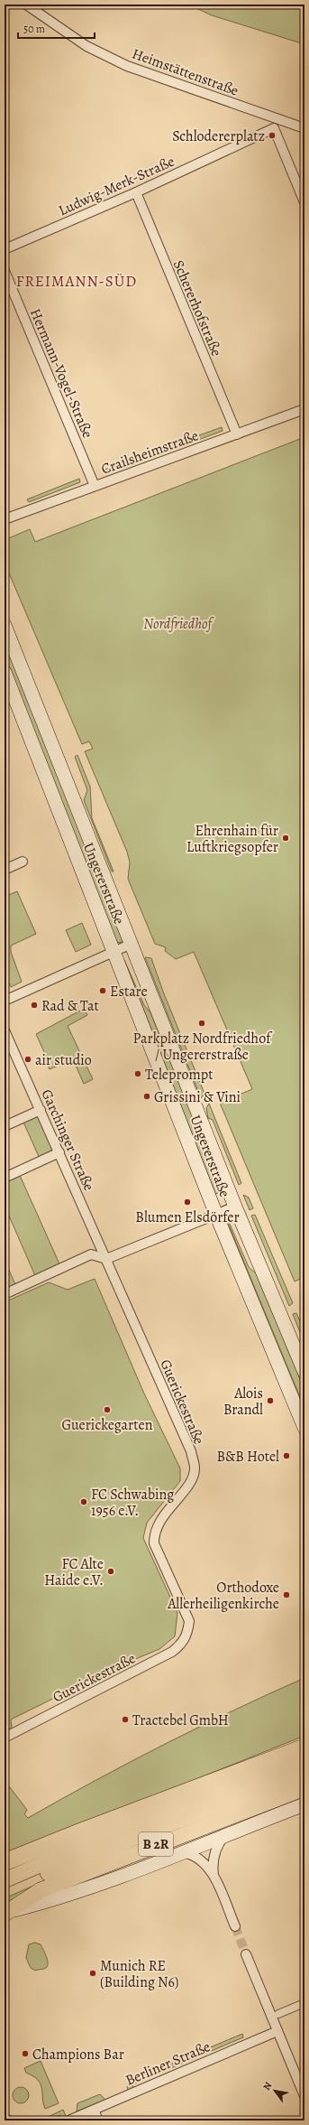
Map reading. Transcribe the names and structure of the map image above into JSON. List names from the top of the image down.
{
  "streets": {
    "highway": ["B 2R"],
    "main road": ["Ungererstraße"],
    "street": [
      "Heimstättenstraße",
      "Ludwig-Merk-Straße",
      "Schererhofstraße",
      "Hermann-Vogel-Straße",
      "Crailsheimstraße",
      "Garchinger Straße",
      "Guerickestraße",
      "Berliner Straße"
    ]
  },
  "crossings": [
    ["Ludwig-Merk-Straße", "Schererhofstraße"],
    ["Schererhofstraße", "Crailsheimstraße"],
    ["Hermann-Vogel-Straße", "Crailsheimstraße"],
    ["Garchinger Straße", "Guerickestraße"]
  ],
  "districts": ["FREIMANN-SÜD"],
  "parks": ["Nordfriedhof"],
  "places": [
    "Schlodererplatz",
    "Ehrenhain für Luftkriegsopfer",
    "Estare",
    "Rad & Tat",
    "Parkplatz Nordfriedhof / Ungererstraße",
    "air studio",
    "Teleprompt",
    "Grissini & Vini",
    "Blumen Elsdörfer",
    "Alois Brandl",
    "Guerickegarten",
    "B&B Hotel",
    "FC Schwabing 1956 e.V.",
    "FC Alte Haide e.V.",
    "Orthodoxe Allerheiligenkirche",
    "Tractebel GmbH",
    "Munich RE (Building N6)",
    "Champions Bar"
  ],
  "scale_bar": "50 m",
  "north": "top left"
}
